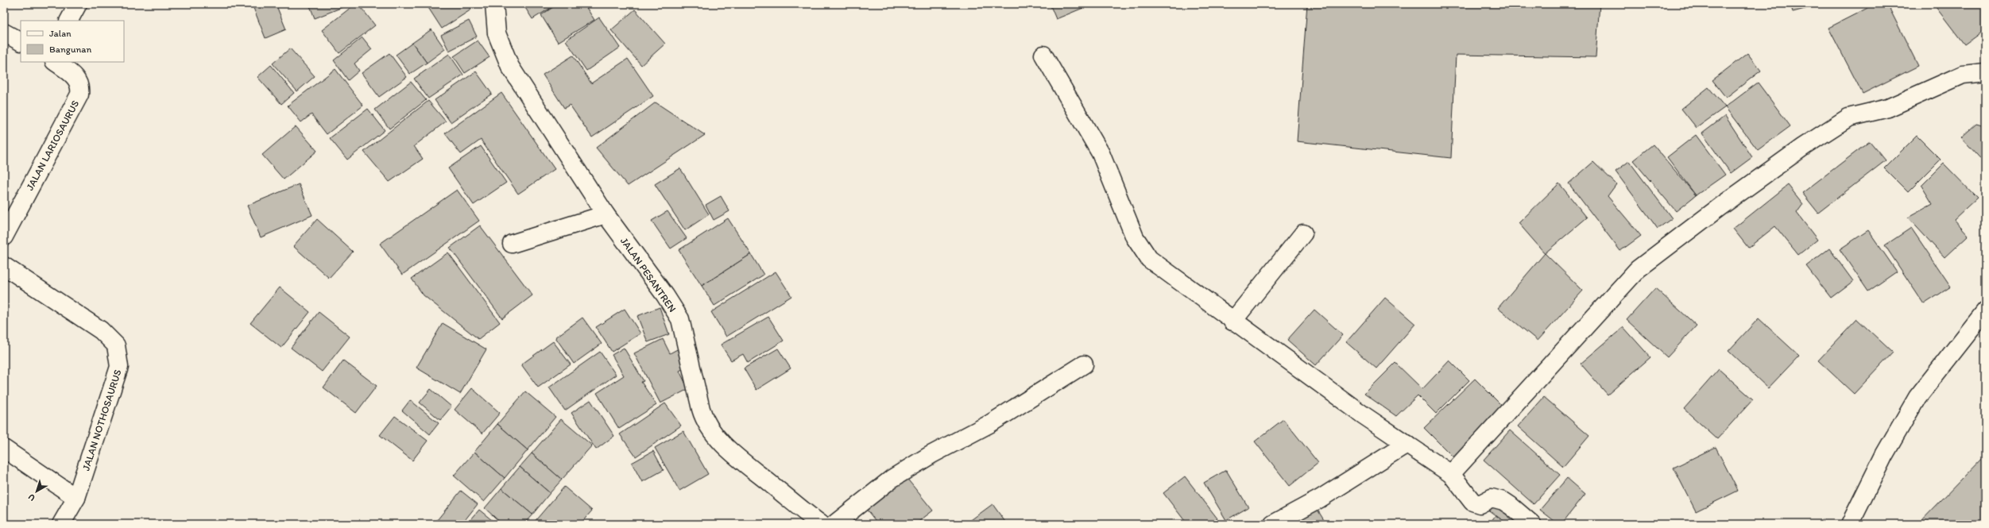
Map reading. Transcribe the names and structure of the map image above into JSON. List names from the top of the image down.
{
  "streets": {
    "street": ["JALAN LARIOSAURUS", "JALAN PESANTREN", "JALAN NOTHOSAURUS"]
  },
  "legend": ["Jalan", "Bangunan"],
  "north": "bottom left"
}
